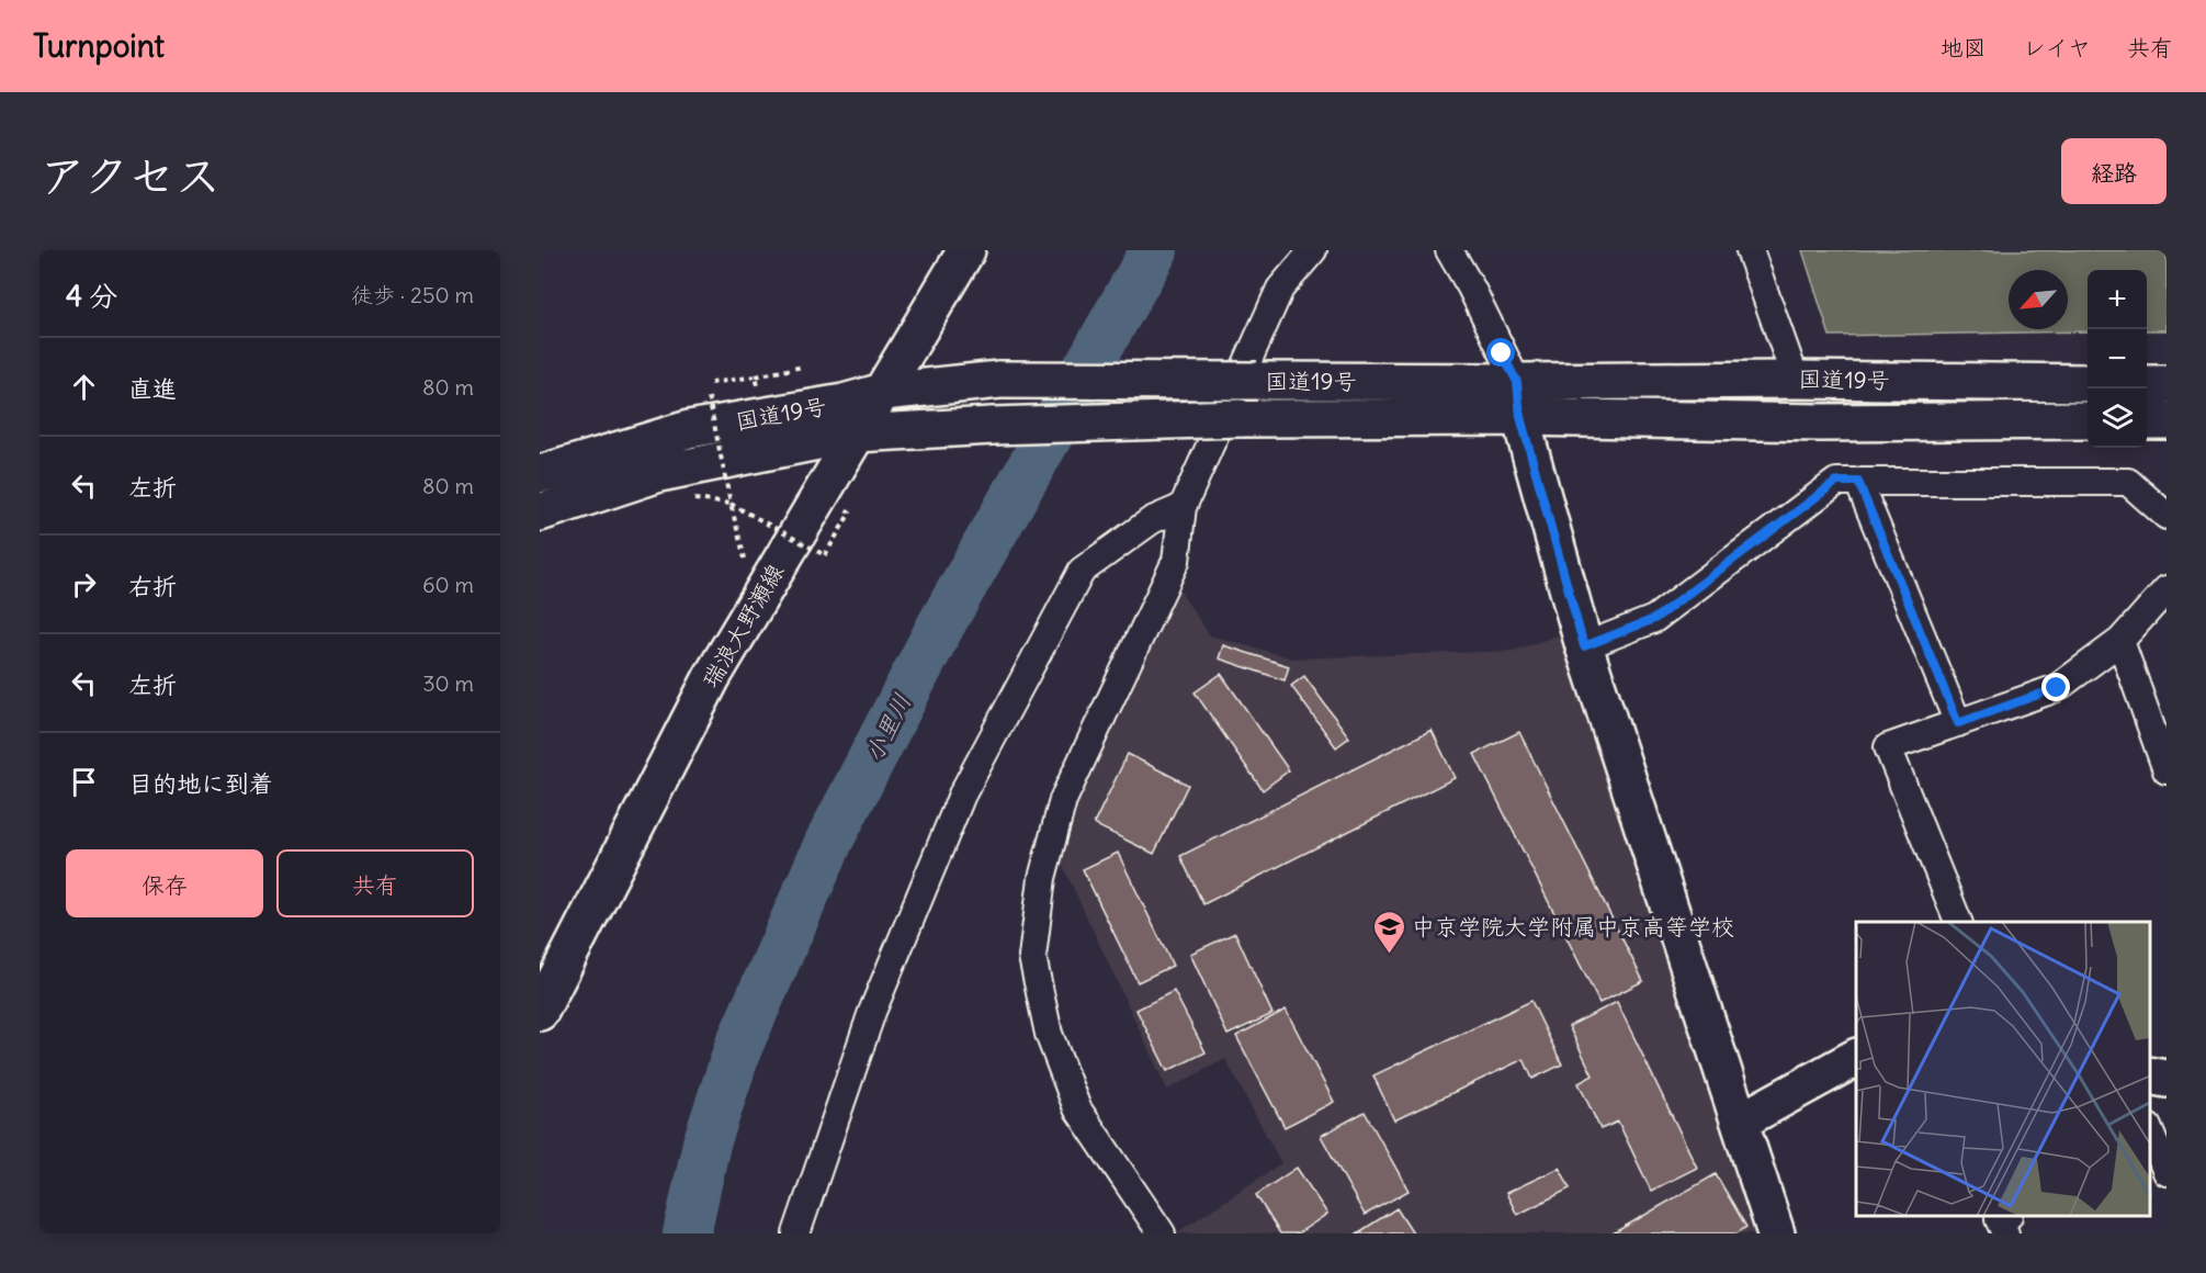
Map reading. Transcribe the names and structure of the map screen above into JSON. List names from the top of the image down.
{
  "streets": {
    "main road": ["国道19号", "瑞浪大野瀬線"]
  },
  "crossings": [
    ["国道19号", "瑞浪大野瀬線"]
  ],
  "water": ["小里川"],
  "places": {
    "school or university": ["中京学院大学附属中京高等学校"]
  },
  "north": "bottom left",
  "page": {
    "header": "Turnpoint",
    "nav": ["地図", "レイヤ", "共有"],
    "title": "アクセス",
    "buttons": [
      "経路",
      ["保存", "共有"]
    ],
    "heading": ["4 分", "徒歩 · 250 m"],
    "map_buttons": ["+", "−"],
    "list": [
      ["直進", "80 m"],
      ["左折", "80 m"],
      ["右折", "60 m"],
      ["左折", "30 m"],
      "目的地に到着"
    ]
  }
}
